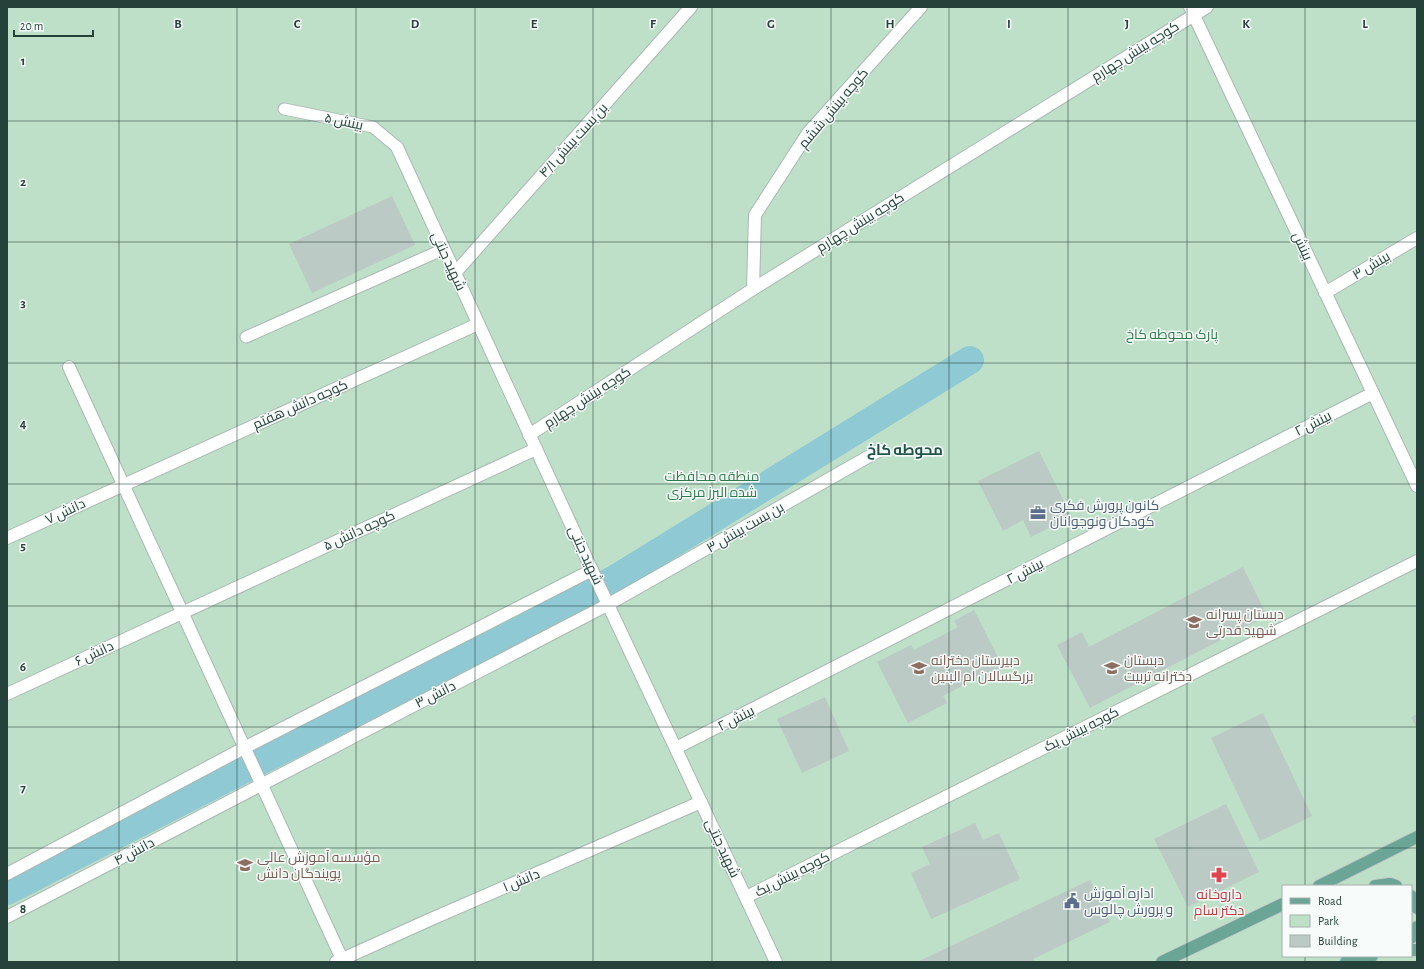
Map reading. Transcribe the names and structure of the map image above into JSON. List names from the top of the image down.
{
  "streets": {
    "street": [
      "کوچه بینش چهارم",
      "کوچه بینش ششم",
      "بن بست بینش ۴/۱",
      "بینش",
      "شهید جنتی",
      "بینش ۳",
      "کوچه دانش هفتم",
      "بینش ۲",
      "دانش ۷",
      "بن بست بینش ۳",
      "کوچه دانش ۵",
      "دانش ۶",
      "دانش ۳",
      "کوچه بینش یک",
      "دانش ۴",
      "دانش ۱"
    ],
    "lane": ["بینش ۵"]
  },
  "crossings": [
    ["کوچه بینش چهارم", "کوچه بینش ششم"],
    ["کوچه بینش چهارم", "بینش"],
    ["کوچه بینش چهارم", "شهید جنتی"],
    ["بینش ۵", "شهید جنتی"],
    ["بن بست بینش ۴/۱", "شهید جنتی"],
    ["بینش", "بینش ۳"],
    ["بینش", "بینش ۲"],
    ["شهید جنتی", "کوچه دانش هفتم"],
    ["شهید جنتی", "بینش ۲"],
    ["شهید جنتی", "بن بست بینش ۳"],
    ["شهید جنتی", "کوچه دانش ۵"],
    ["شهید جنتی", "دانش ۳"],
    ["شهید جنتی", "کوچه بینش یک"],
    ["شهید جنتی", "دانش ۱"],
    ["کوچه دانش هفتم", "دانش ۷"],
    ["بن بست بینش ۳", "دانش ۳"],
    ["کوچه دانش ۵", "دانش ۶"],
    ["دانش ۳", "دانش ۴"]
  ],
  "districts": ["محوطه کاخ"],
  "parks": ["پارک محوطه کاخ", "منطقه محافظت شده البرز مرکزی"],
  "places": {
    "office": ["کانون پرورش فکری کودکان ونوجوانان"],
    "school or university": [
      "دبستان پسرانه شهید قدرتی",
      "دبیرستان دخترانه بزرگسالان ام البنین",
      "دبستان دخترانه تربیت",
      "مؤسسه آموزش عالی پویندگان دانش"
    ],
    "pharmacy": ["داروخانه دکتر سام"],
    "public building": ["اداره آموزش و پرورش چالوس"]
  },
  "legend": ["Road", "Park", "Building"],
  "scale_bar": "20 m",
  "grid": {
    "columns": [
      "B",
      "C",
      "D",
      "E",
      "F",
      "G",
      "H",
      "I",
      "J",
      "K",
      "L"
    ],
    "rows": [
      "1",
      "2",
      "3",
      "4",
      "5",
      "6",
      "7",
      "8"
    ]
  }
}
